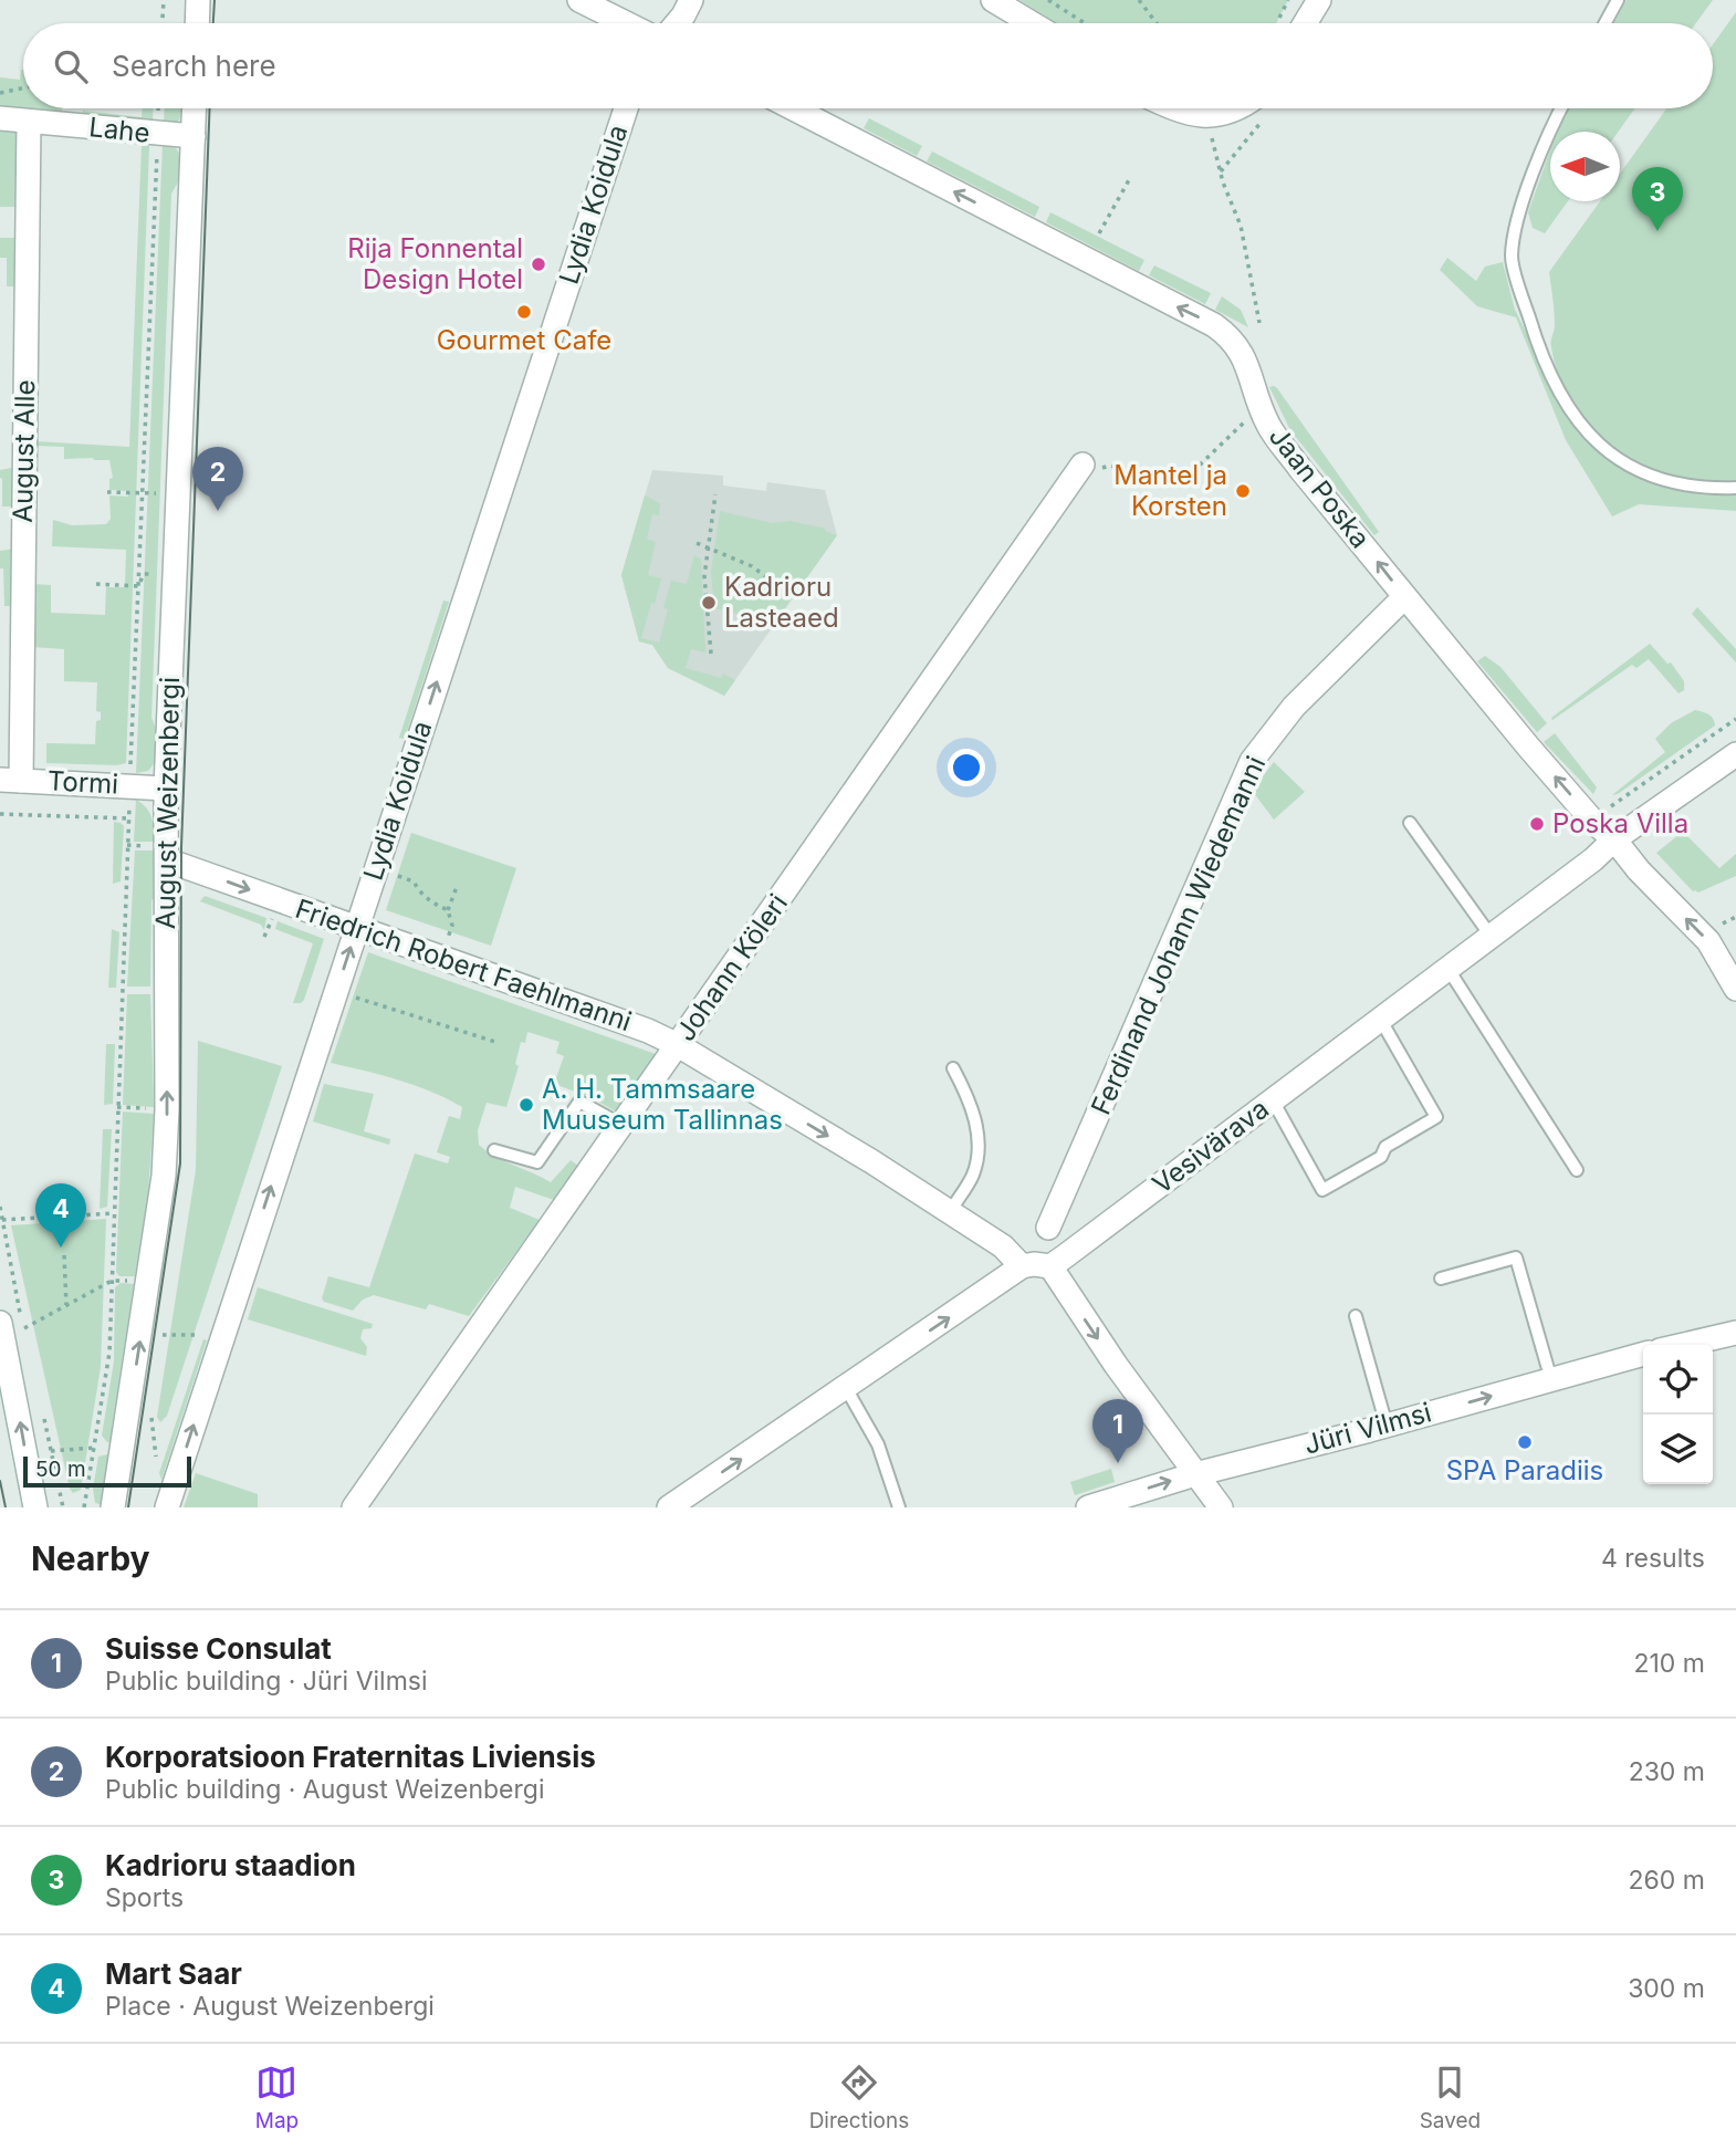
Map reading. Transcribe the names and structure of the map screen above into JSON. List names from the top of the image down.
{
  "streets": {
    "street": [
      "Lahe",
      "Lydia Koidula",
      "August Alle",
      "Jaan Poska",
      "Tormi",
      "August Weizenbergi",
      "Ferdinand Johann Wiedemanni",
      "Friedrich Robert Faehlmanni",
      "Johann Köleri",
      "Vesivärava",
      "Jüri Vilmsi"
    ]
  },
  "crossings": [
    ["Lahe", "August Alle"],
    ["Lahe", "August Weizenbergi"],
    ["Lydia Koidula", "Friedrich Robert Faehlmanni"],
    ["August Alle", "Tormi"],
    ["Jaan Poska", "Ferdinand Johann Wiedemanni"],
    ["Jaan Poska", "Vesivärava"],
    ["Tormi", "August Weizenbergi"],
    ["August Weizenbergi", "Friedrich Robert Faehlmanni"],
    ["Friedrich Robert Faehlmanni", "Johann Köleri"]
  ],
  "one_way": [
    "Lydia Koidula",
    "Jaan Poska",
    "August Weizenbergi",
    "Friedrich Robert Faehlmanni",
    "Jüri Vilmsi"
  ],
  "places": [
    "Rija Fonnental Design Hotel",
    "Gourmet Cafe",
    "Mantel ja Korsten",
    "Kadrioru Lasteaed",
    "Poska Villa",
    "A. H. Tammsaare Muuseum Tallinnas",
    "SPA Paradiis"
  ],
  "scale_bar": "50 m",
  "north": "left",
  "page": {
    "search": "Search here",
    "pins": [
      "3",
      "2",
      "4",
      "1"
    ],
    "scale": "50 m",
    "heading": ["Nearby", "4 results"],
    "list": [
      {
        "mark": "1",
        "name": "Suisse Consulat",
        "note": "Public building · Jüri Vilmsi",
        "value": "210 m"
      },
      {
        "mark": "2",
        "name": "Korporatsioon Fraternitas Liviensis",
        "note": "Public building · August Weizenbergi",
        "value": "230 m"
      },
      {
        "mark": "3",
        "name": "Kadrioru staadion",
        "note": "Sports",
        "value": "260 m"
      },
      {
        "mark": "4",
        "name": "Mart Saar",
        "note": "Place · August Weizenbergi",
        "value": "300 m"
      }
    ],
    "nav": ["Map", "Directions", "Saved"]
  }
}
